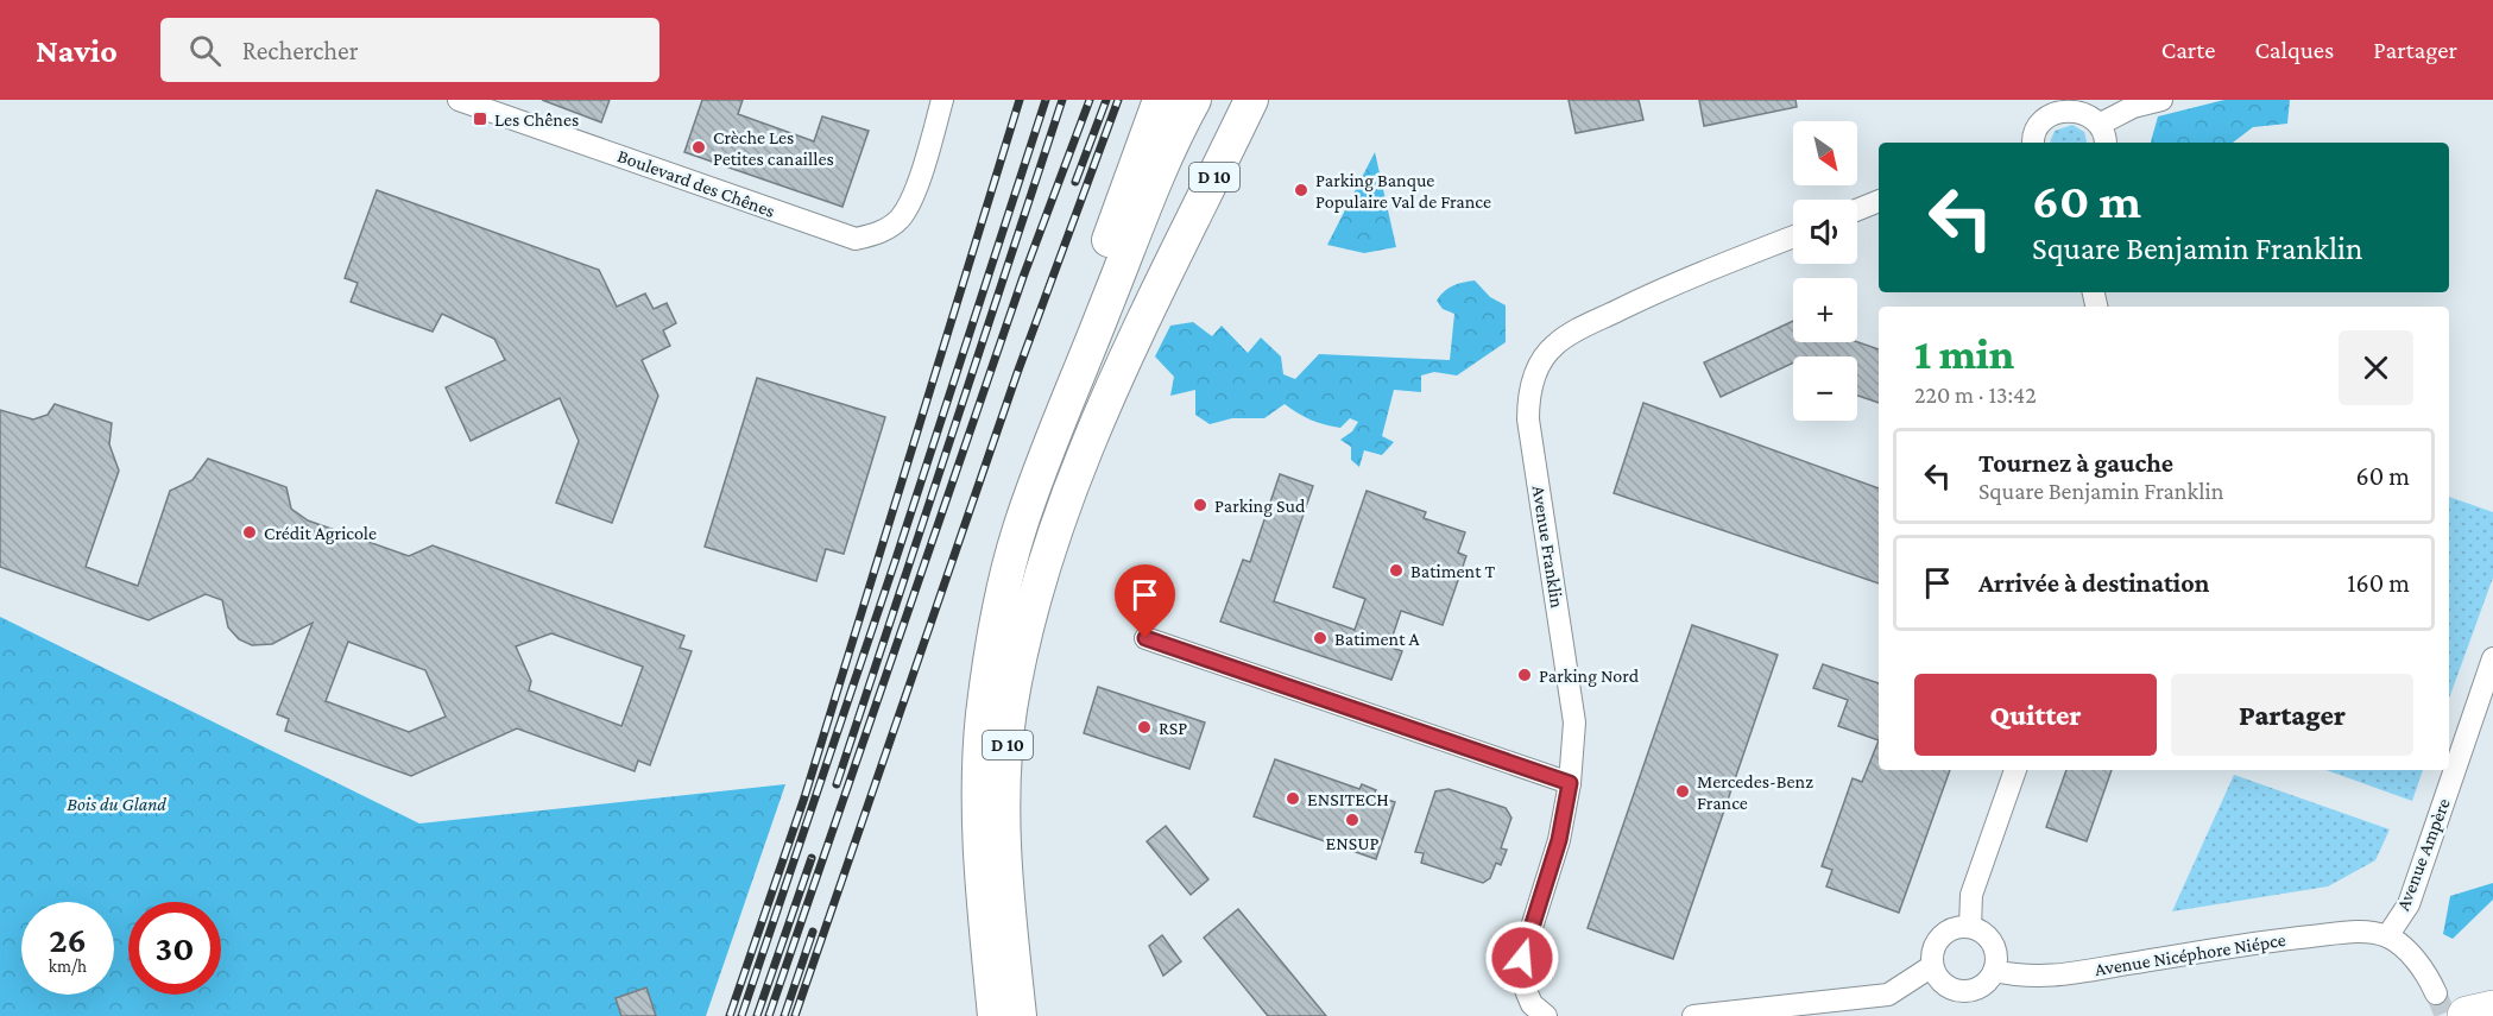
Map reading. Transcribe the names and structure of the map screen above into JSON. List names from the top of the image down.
{
  "streets": {
    "main road": ["D 10"],
    "street": [
      "Boulevard des Chênes",
      "Avenue Franklin",
      "Avenue Ampère",
      "Avenue Nicéphore Niépce"
    ]
  },
  "crossings": [
    ["Avenue Ampère", "Avenue Nicéphore Niépce"]
  ],
  "parks": ["Bois du Gland"],
  "places": {
    "transit": ["Les Chênes"],
    "other": [
      "Crèche Les Petites canailles",
      "Parking Banque Populaire Val de France",
      "Parking Sud",
      "Crédit Agricole",
      "Batiment T",
      "Batiment A",
      "Parking Nord",
      "RSP",
      "Mercedes-Benz France",
      "ENSITECH",
      "ENSUP"
    ]
  },
  "north": "bottom right",
  "page": {
    "header": "Navio",
    "search": "Rechercher",
    "nav": ["Carte", "Calques", "Partager"],
    "map_buttons": ["+", "−"],
    "turn": ["60 m", "Square Benjamin Franklin"],
    "heading": ["1 min", "220 m · 13:42"],
    "list": [
      {
        "name": "Tournez à gauche",
        "note": "Square Benjamin Franklin",
        "value": "60 m"
      },
      {
        "name": "Arrivée à destination",
        "value": "160 m"
      }
    ],
    "buttons": ["Quitter", "Partager"],
    "speed": "26 km/h",
    "limit": "30"
  }
}
